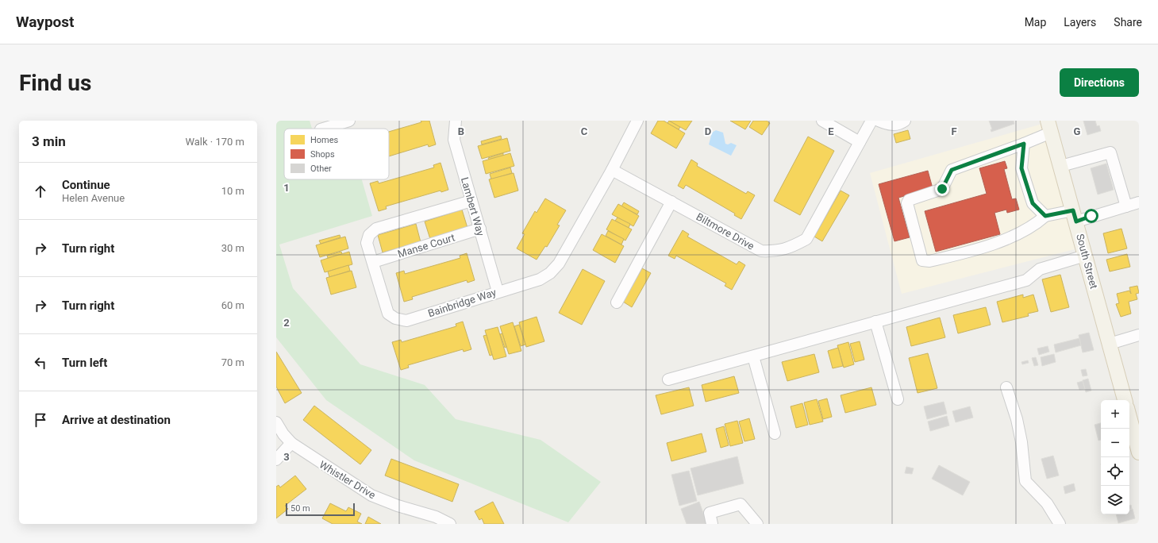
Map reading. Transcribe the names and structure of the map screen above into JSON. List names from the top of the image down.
{
  "streets": {
    "main road": ["South Street"],
    "street": [
      "Lambert Way",
      "Biltmore Drive",
      "Manse Court",
      "Bainbridge Way",
      "Whistler Drive"
    ]
  },
  "crossings": [
    ["Lambert Way", "Manse Court"],
    ["Lambert Way", "Bainbridge Way"],
    ["Biltmore Drive", "Bainbridge Way"],
    ["Manse Court", "Bainbridge Way"]
  ],
  "legend": ["Homes", "Shops", "Other"],
  "scale_bar": "50 m",
  "page": {
    "header": "Waypost",
    "nav": ["Map", "Layers", "Share"],
    "buttons": "Directions",
    "title": "Find us",
    "heading": ["3 min", "Walk · 170 m"],
    "list": [
      ["Continue", "Helen Avenue", "10 m"],
      ["Turn right", "30 m"],
      ["Turn right", "60 m"],
      ["Turn left", "70 m"],
      "Arrive at destination"
    ],
    "map_buttons": ["+", "−"],
    "scale": "50 m"
  },
  "grid": {
    "columns": [
      "B",
      "C",
      "D",
      "E",
      "F",
      "G"
    ],
    "rows": ["1", "2", "3"]
  }
}
